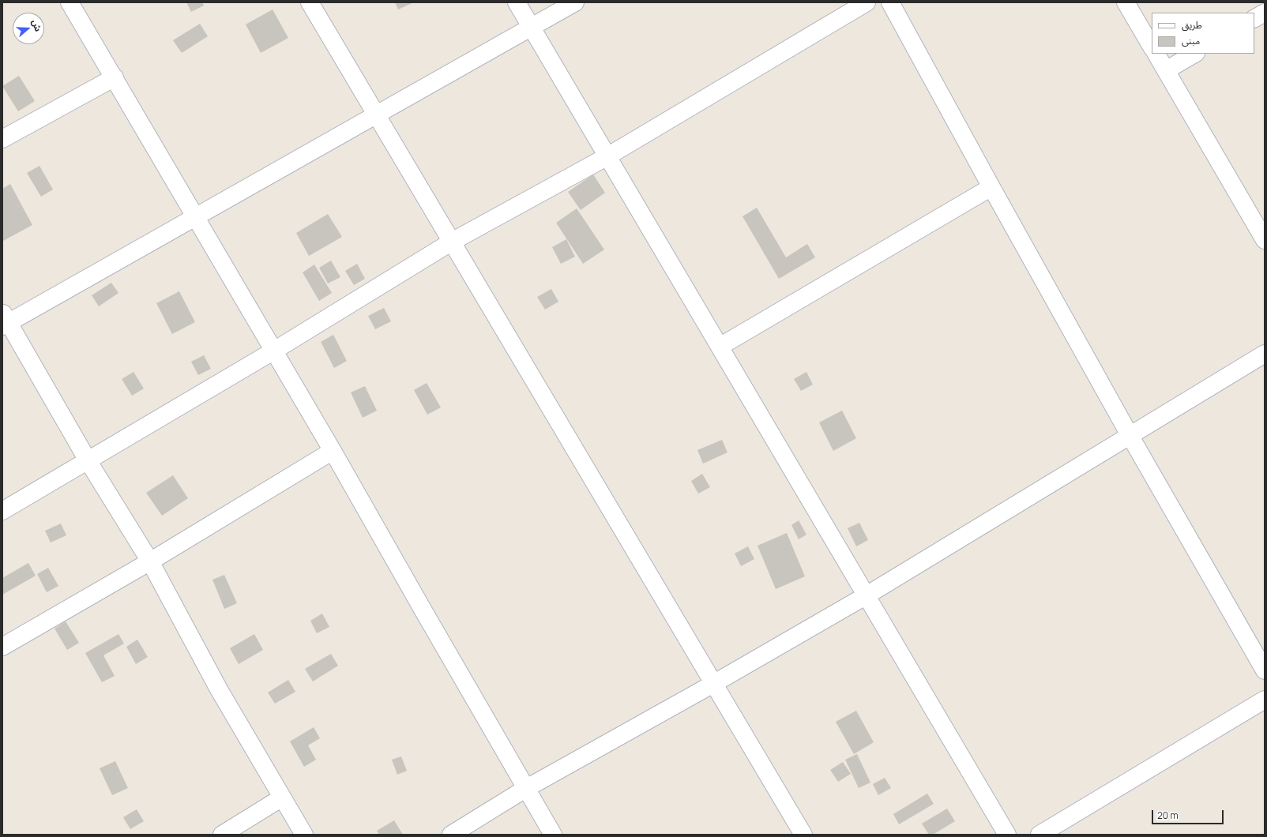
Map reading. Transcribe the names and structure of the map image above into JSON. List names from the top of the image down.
{
  "legend": ["طريق", "مبنى"],
  "scale_bar": "20 m",
  "north": "right"
}
